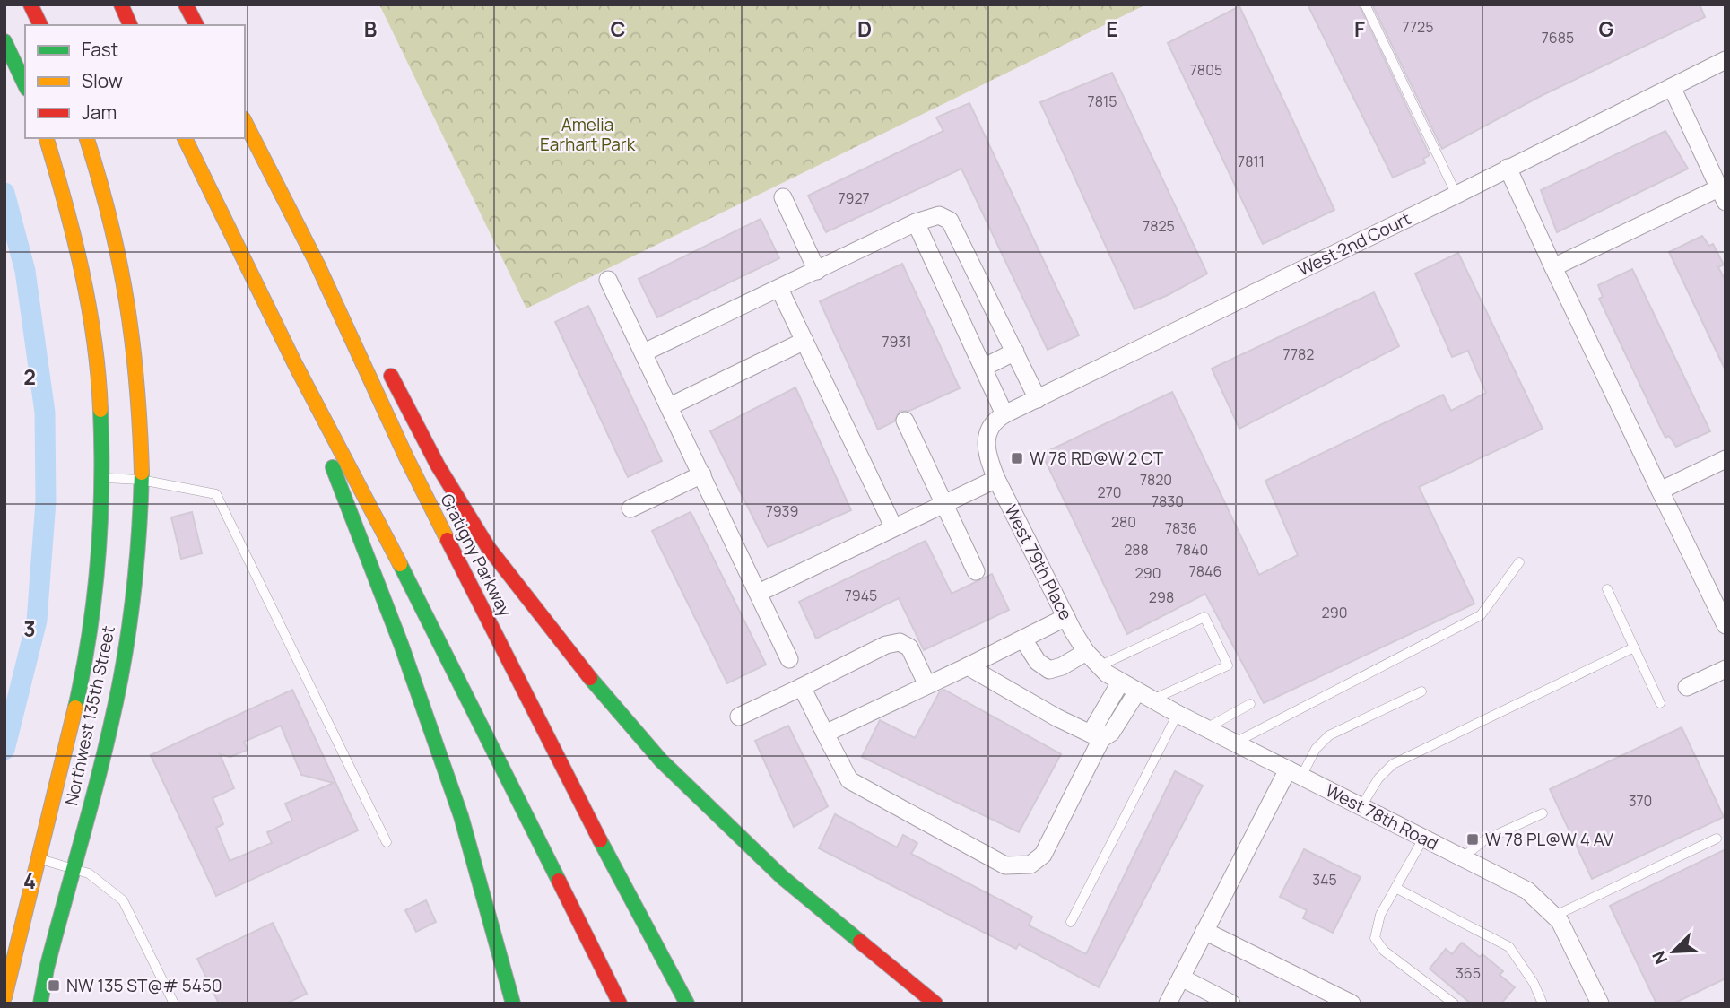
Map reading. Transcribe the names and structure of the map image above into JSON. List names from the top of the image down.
{
  "streets": {
    "main road": ["Gratigny Parkway", "Northwest 135th Street"],
    "street": ["West 2nd Court", "West 79th Place", "West 78th Road"]
  },
  "crossings": [
    ["West 2nd Court", "West 79th Place"],
    ["West 79th Place", "West 78th Road"]
  ],
  "parks": ["Amelia Earhart Park"],
  "places": {
    "transit": ["W 78 RD@W 2 CT", "W 78 PL@W 4 AV", "NW 135 ST@# 5450"]
  },
  "house_numbers": [
    "7725",
    "7685",
    "7805",
    "7815",
    "7811",
    "7927",
    "7825",
    "7931",
    "7782",
    "7820",
    "270",
    "7830",
    "7939",
    "280",
    "7836",
    "288",
    "7840",
    "7846",
    "290",
    "7945",
    "298",
    "290",
    "370",
    "345",
    "365"
  ],
  "legend": ["Fast", "Slow", "Jam"],
  "north": "bottom left",
  "grid": {
    "columns": [
      "B",
      "C",
      "D",
      "E",
      "F",
      "G"
    ],
    "rows": ["2", "3", "4"]
  }
}
